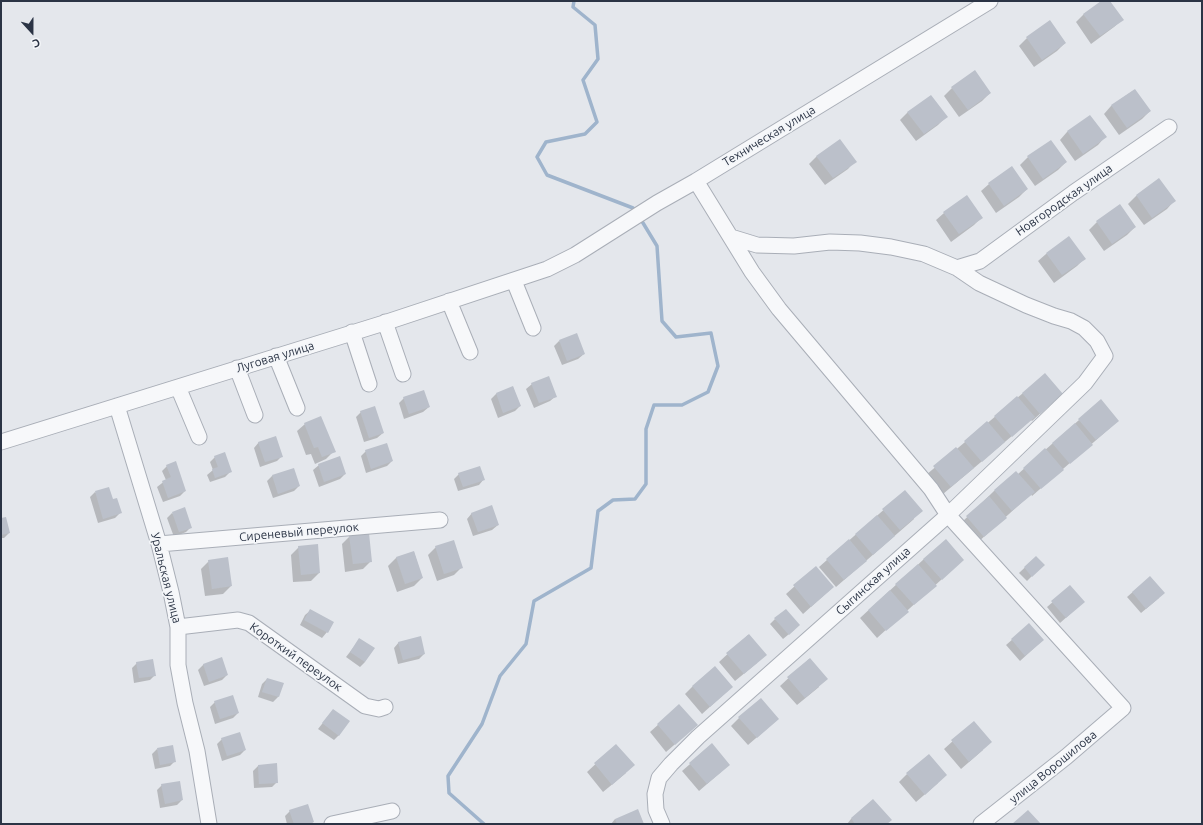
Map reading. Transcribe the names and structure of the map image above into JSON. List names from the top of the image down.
{
  "streets": {
    "street": [
      "Техническая улица",
      "Новгородская улица",
      "Луговая улица",
      "Сиреневый переулок",
      "Уральская улица",
      "Сыгинская улица",
      "Короткий переулок",
      "улица Ворошилова"
    ]
  },
  "crossings": [
    ["Техническая улица", "Луговая улица"],
    ["Новгородская улица", "Сыгинская улица"],
    ["Луговая улица", "Уральская улица"],
    ["Сиреневый переулок", "Уральская улица"],
    ["Уральская улица", "Короткий переулок"],
    ["Сыгинская улица", "улица Ворошилова"]
  ],
  "north": "bottom"
}
